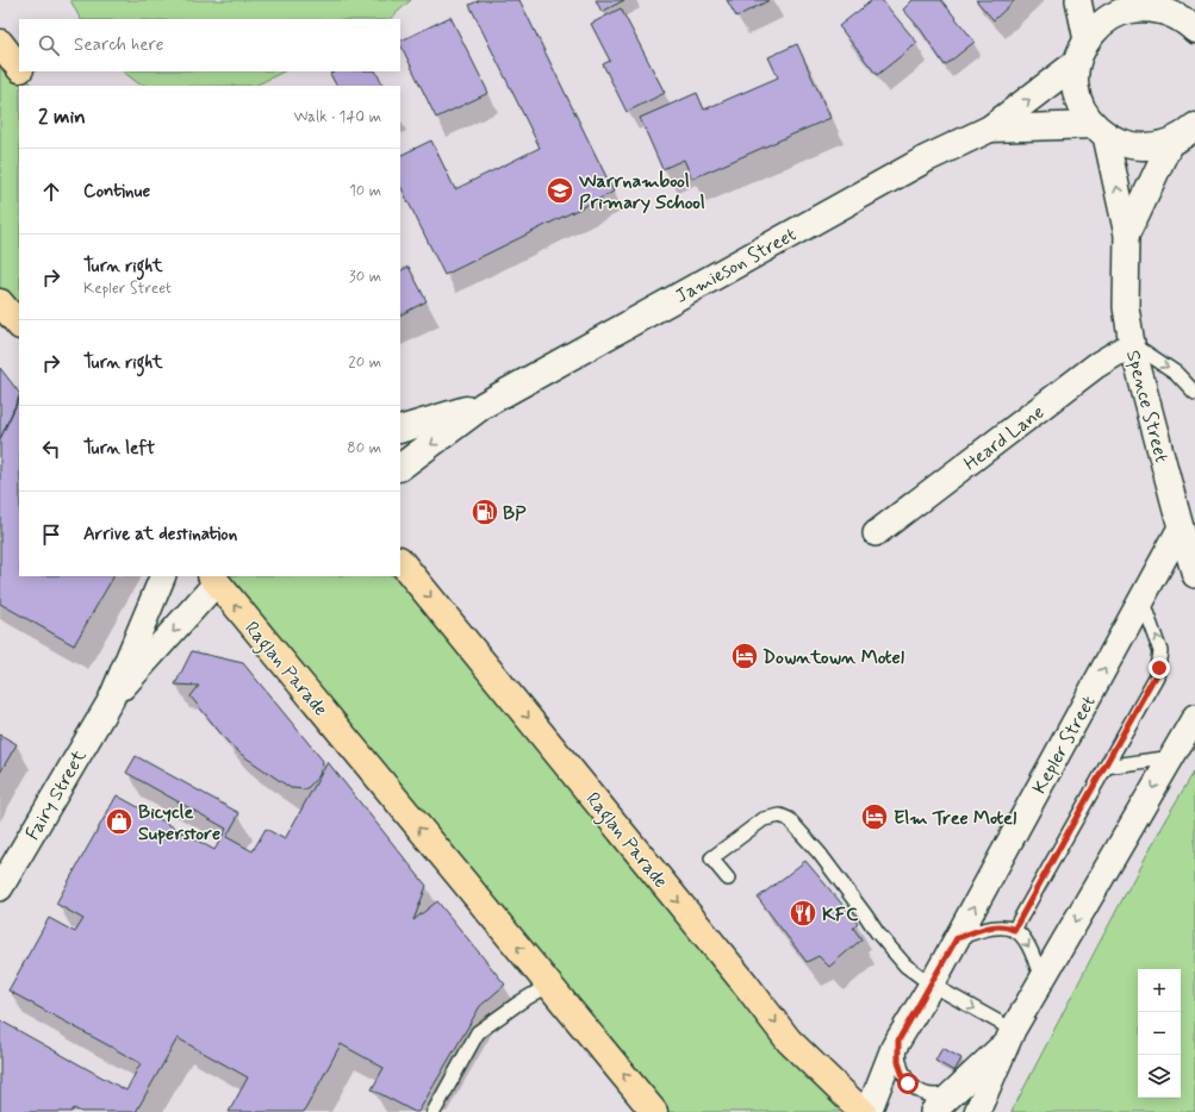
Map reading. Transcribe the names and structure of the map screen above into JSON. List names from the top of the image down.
{
  "streets": {
    "highway": ["Raglan Parade"],
    "street": [
      "Jamieson Street",
      "Spence Street",
      "Heard Lane",
      "Kepler Street",
      "Fairy Street"
    ]
  },
  "crossings": [
    ["Jamieson Street", "Spence Street"],
    ["Spence Street", "Heard Lane"],
    ["Spence Street", "Kepler Street"],
    ["Raglan Parade", "Fairy Street"]
  ],
  "places": {
    "school or university": ["Warrnambool Primary School"],
    "fuel station": ["BP"],
    "hotel": ["Downtown Motel", "Elm Tree Motel"],
    "shop": ["Bicycle Superstore"],
    "restaurant": ["KFC"]
  },
  "page": {
    "search": "Search here",
    "heading": ["2 min", "Walk · 140 m"],
    "list": [
      ["Continue", "10 m"],
      ["Turn right", "Kepler Street", "30 m"],
      ["Turn right", "20 m"],
      ["Turn left", "80 m"],
      "Arrive at destination"
    ],
    "map_buttons": ["+", "−"]
  }
}
